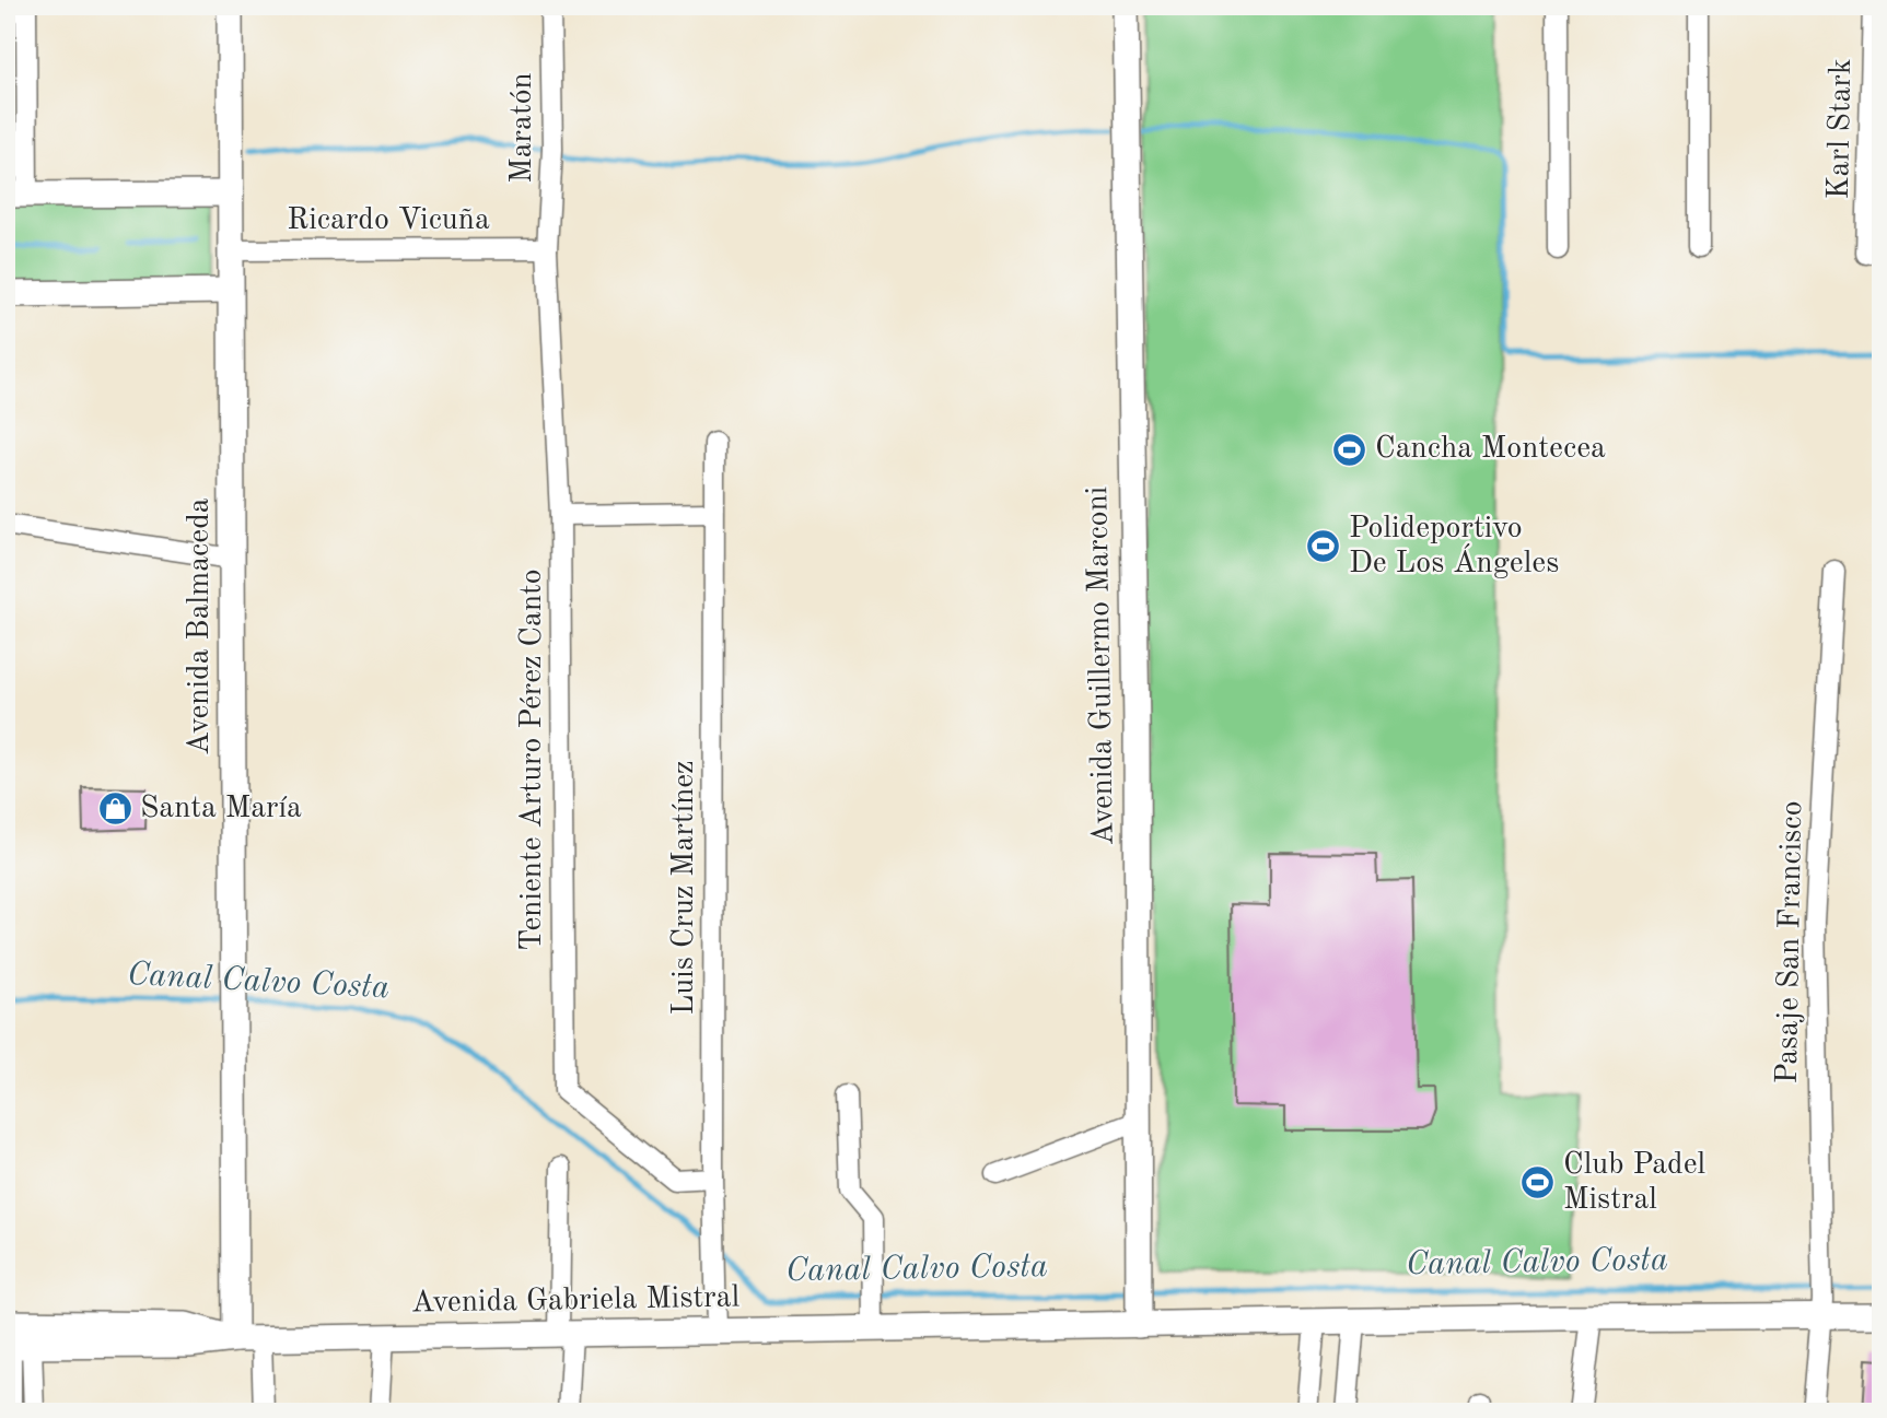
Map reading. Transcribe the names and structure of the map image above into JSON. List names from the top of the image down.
{
  "streets": {
    "main road": ["Avenida Balmaceda", "Avenida Guillermo Marconi", "Avenida Gabriela Mistral"],
    "street": [
      "Maratón",
      "Karl Stark",
      "Ricardo Vicuña",
      "Teniente Arturo Pérez Canto",
      "Luis Cruz Martínez",
      "Pasaje San Francisco"
    ]
  },
  "crossings": [
    ["Maratón", "Ricardo Vicuña"],
    ["Maratón", "Teniente Arturo Pérez Canto"],
    ["Ricardo Vicuña", "Avenida Balmaceda"],
    ["Ricardo Vicuña", "Teniente Arturo Pérez Canto"],
    ["Avenida Balmaceda", "Avenida Gabriela Mistral"],
    ["Avenida Guillermo Marconi", "Avenida Gabriela Mistral"],
    ["Teniente Arturo Pérez Canto", "Luis Cruz Martínez"],
    ["Luis Cruz Martínez", "Avenida Gabriela Mistral"],
    ["Pasaje San Francisco", "Avenida Gabriela Mistral"]
  ],
  "water": ["Canal Calvo Costa"],
  "places": {
    "sports": ["Cancha Montecea", "Polideportivo De Los Ángeles", "Club Padel Mistral"],
    "shop": ["Santa María"]
  }
}
